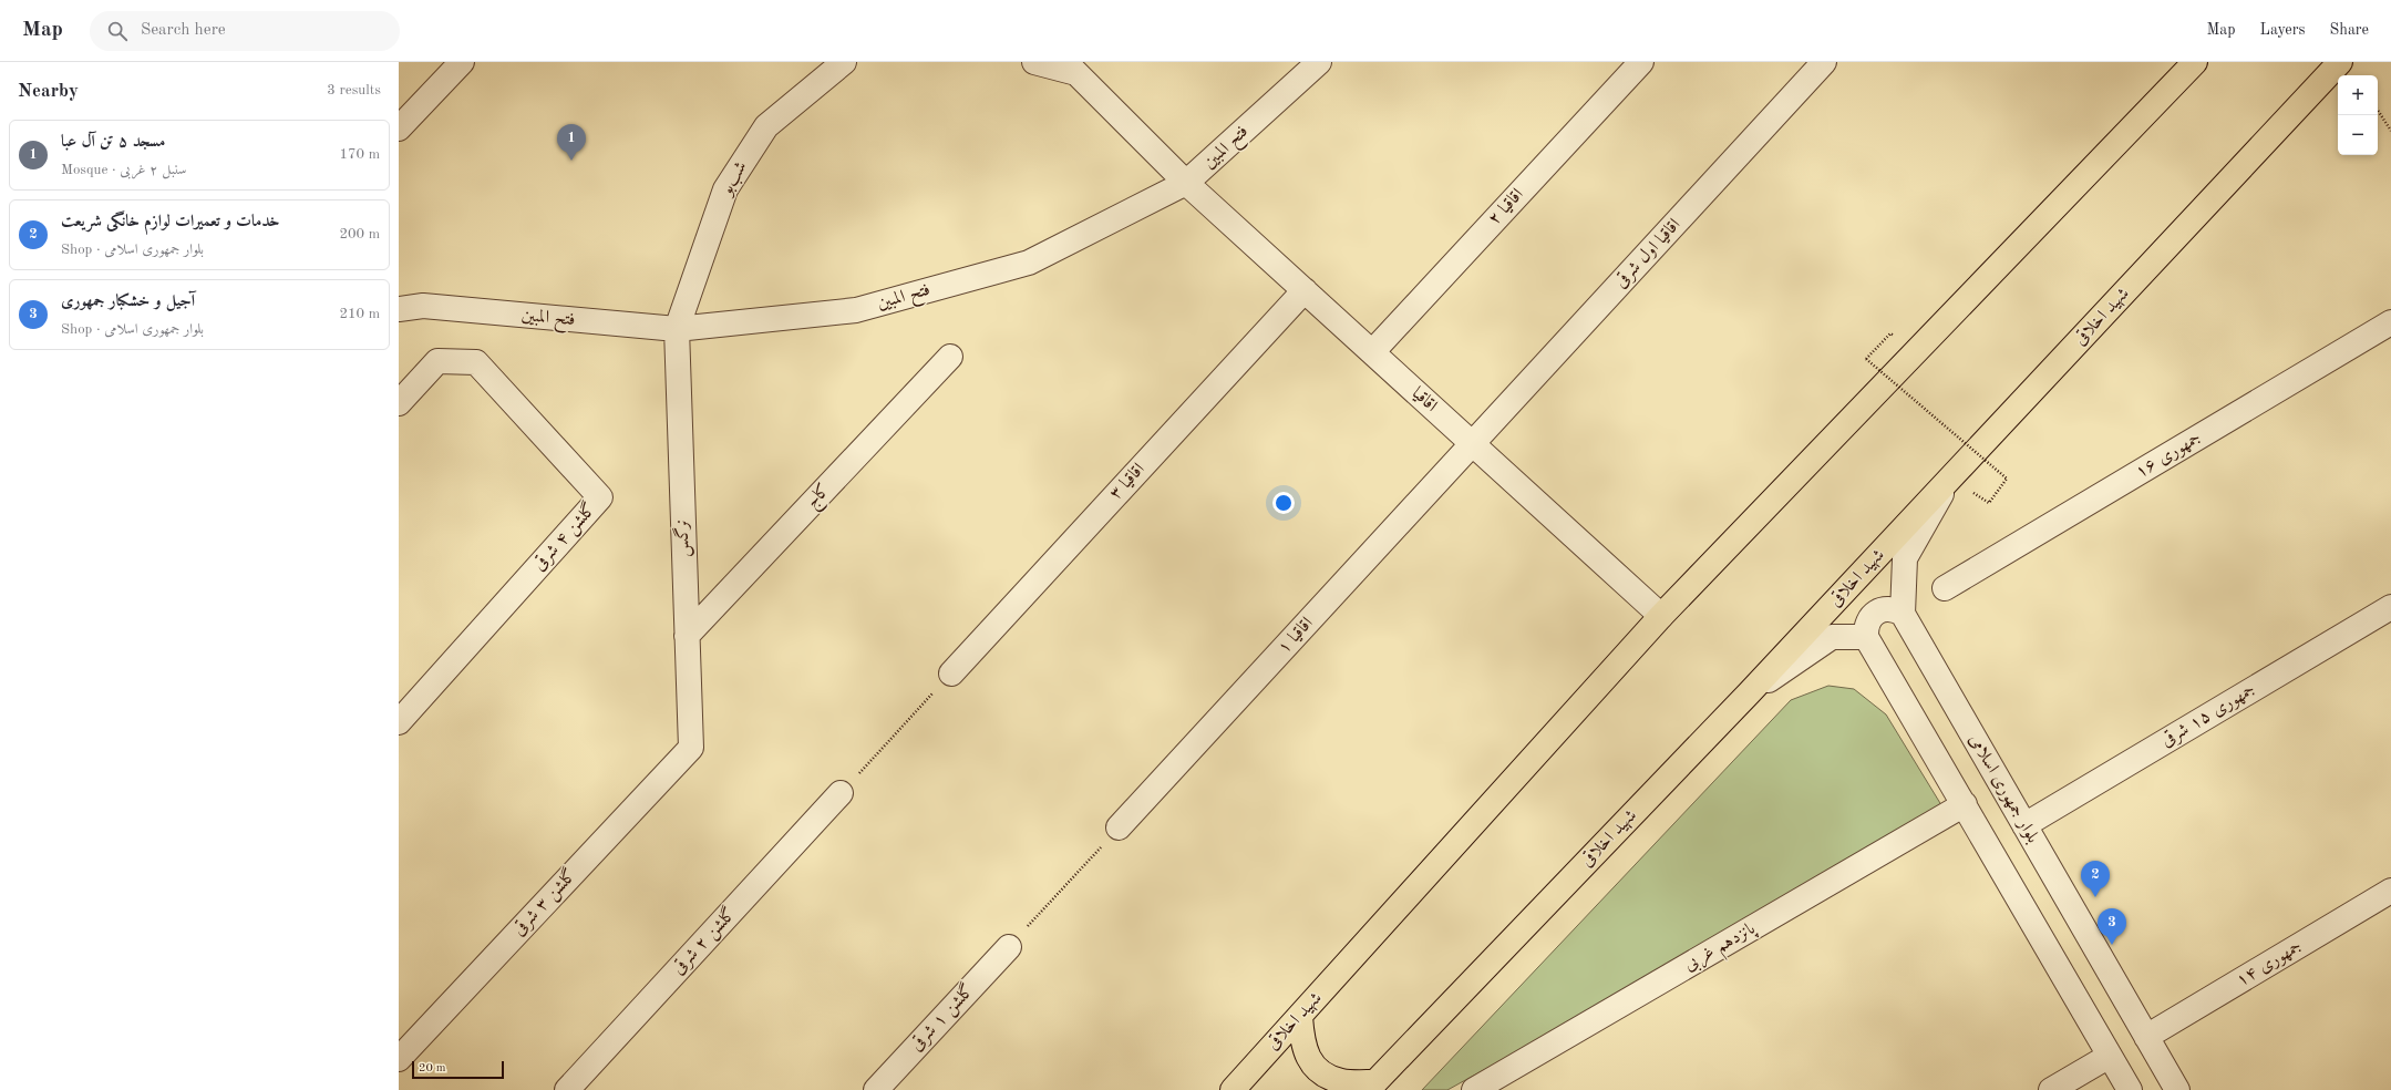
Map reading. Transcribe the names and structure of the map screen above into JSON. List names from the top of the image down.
{
  "streets": {
    "main road": ["شهید اخلاقی"],
    "street": [
      "فتح المبین",
      "شب‌بو",
      "اقاقیا ۲",
      "اقاقیا اول شرقی",
      "اقاقیا",
      "جمهوری ۱۶",
      "اقاقیا ۳",
      "کاج",
      "گلشن ۴ شرقی",
      "نرگس",
      "اقاقیا ۱",
      "جمهوری ۱۵ شرقی",
      "بلوار جمهوری اسلامی",
      "گلشن ۳ شرقی",
      "گلشن ۲ شرقی",
      "پانزدهم غربی",
      "جمهوری ۱۴",
      "گلشن ۱ شرقی"
    ]
  },
  "crossings": [
    ["فتح المبین", "شب‌بو"],
    ["فتح المبین", "اقاقیا"],
    ["فتح المبین", "نرگس"],
    ["شب‌بو", "نرگس"],
    ["اقاقیا ۲", "اقاقیا"],
    ["اقاقیا اول شرقی", "اقاقیا"],
    ["اقاقیا اول شرقی", "اقاقیا ۱"],
    ["شهید اخلاقی", "اقاقیا"],
    ["اقاقیا", "اقاقیا ۳"],
    ["اقاقیا", "اقاقیا ۱"],
    ["کاج", "نرگس"],
    ["نرگس", "گلشن ۳ شرقی"],
    ["جمهوری ۱۵ شرقی", "بلوار جمهوری اسلامی"],
    ["بلوار جمهوری اسلامی", "جمهوری ۱۴"]
  ],
  "scale_bar": "20 m",
  "page": {
    "header": "Map",
    "search": "Search here",
    "nav": ["Map", "Layers", "Share"],
    "heading": ["Nearby", "3 results"],
    "map_buttons": ["+", "−"],
    "list": [
      {
        "mark": "1",
        "name": "مسجد ۵ تن آل عبا",
        "note": "Mosque · سنبل ۲ غربی",
        "value": "170 m"
      },
      {
        "mark": "2",
        "name": "خدمات و تعمیرات لوازم خانگی شریعت",
        "note": "Shop · بلوار جمهوری اسلامی",
        "value": "200 m"
      },
      {
        "mark": "3",
        "name": "آجیل و خشکبار جمهوری",
        "note": "Shop · بلوار جمهوری اسلامی",
        "value": "210 m"
      }
    ],
    "pins": ["1", "2", "3"],
    "scale": "20 m"
  }
}
